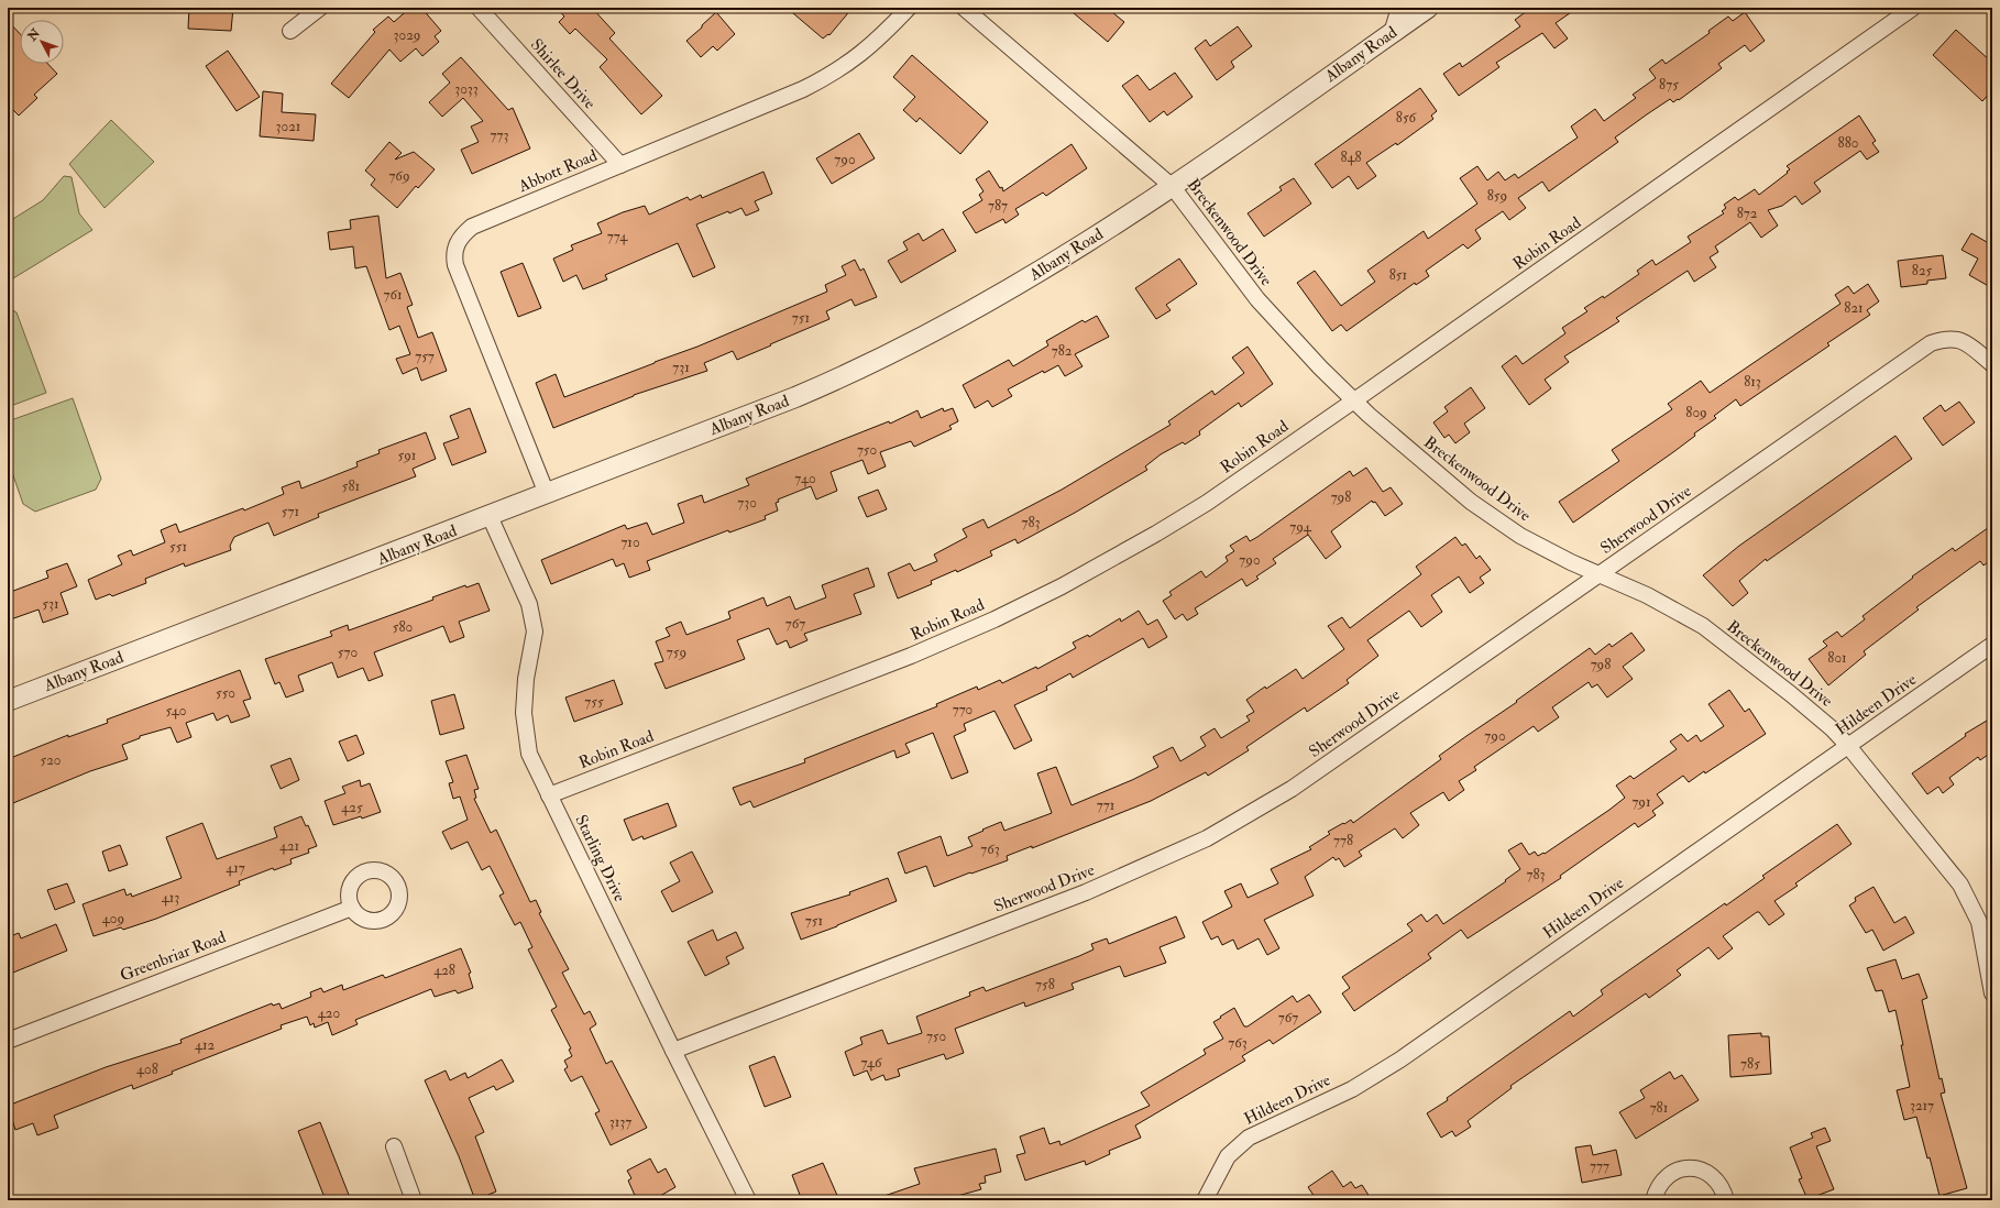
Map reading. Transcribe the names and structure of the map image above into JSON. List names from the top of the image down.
{
  "streets": {
    "street": [
      "Albany Road",
      "Shirlee Drive",
      "Abbott Road",
      "Breckenwood Drive",
      "Robin Road",
      "Sherwood Drive",
      "Hildeen Drive",
      "Starling Drive",
      "Greenbriar Road"
    ]
  },
  "crossings": [
    ["Albany Road", "Abbott Road"],
    ["Albany Road", "Breckenwood Drive"],
    ["Albany Road", "Starling Drive"],
    ["Shirlee Drive", "Abbott Road"],
    ["Breckenwood Drive", "Robin Road"],
    ["Breckenwood Drive", "Sherwood Drive"],
    ["Breckenwood Drive", "Hildeen Drive"],
    ["Robin Road", "Starling Drive"],
    ["Sherwood Drive", "Starling Drive"]
  ],
  "house_numbers": [
    "3029",
    "875",
    "3033",
    "856",
    "3021",
    "773",
    "880",
    "848",
    "790",
    "769",
    "859",
    "787",
    "872",
    "774",
    "825",
    "851",
    "761",
    "821",
    "751",
    "782",
    "757",
    "731",
    "813",
    "809",
    "750",
    "591",
    "740",
    "581",
    "798",
    "730",
    "571",
    "783",
    "794",
    "710",
    "551",
    "790",
    "531",
    "767",
    "580",
    "570",
    "759",
    "801",
    "798",
    "550",
    "755",
    "770",
    "540",
    "790",
    "520",
    "791",
    "771",
    "425",
    "778",
    "421",
    "763",
    "417",
    "783",
    "413",
    "409",
    "751",
    "428",
    "758",
    "420",
    "767",
    "750",
    "763",
    "412",
    "746",
    "785",
    "408",
    "3217",
    "781",
    "3137",
    "777"
  ],
  "north": "top left"
}
